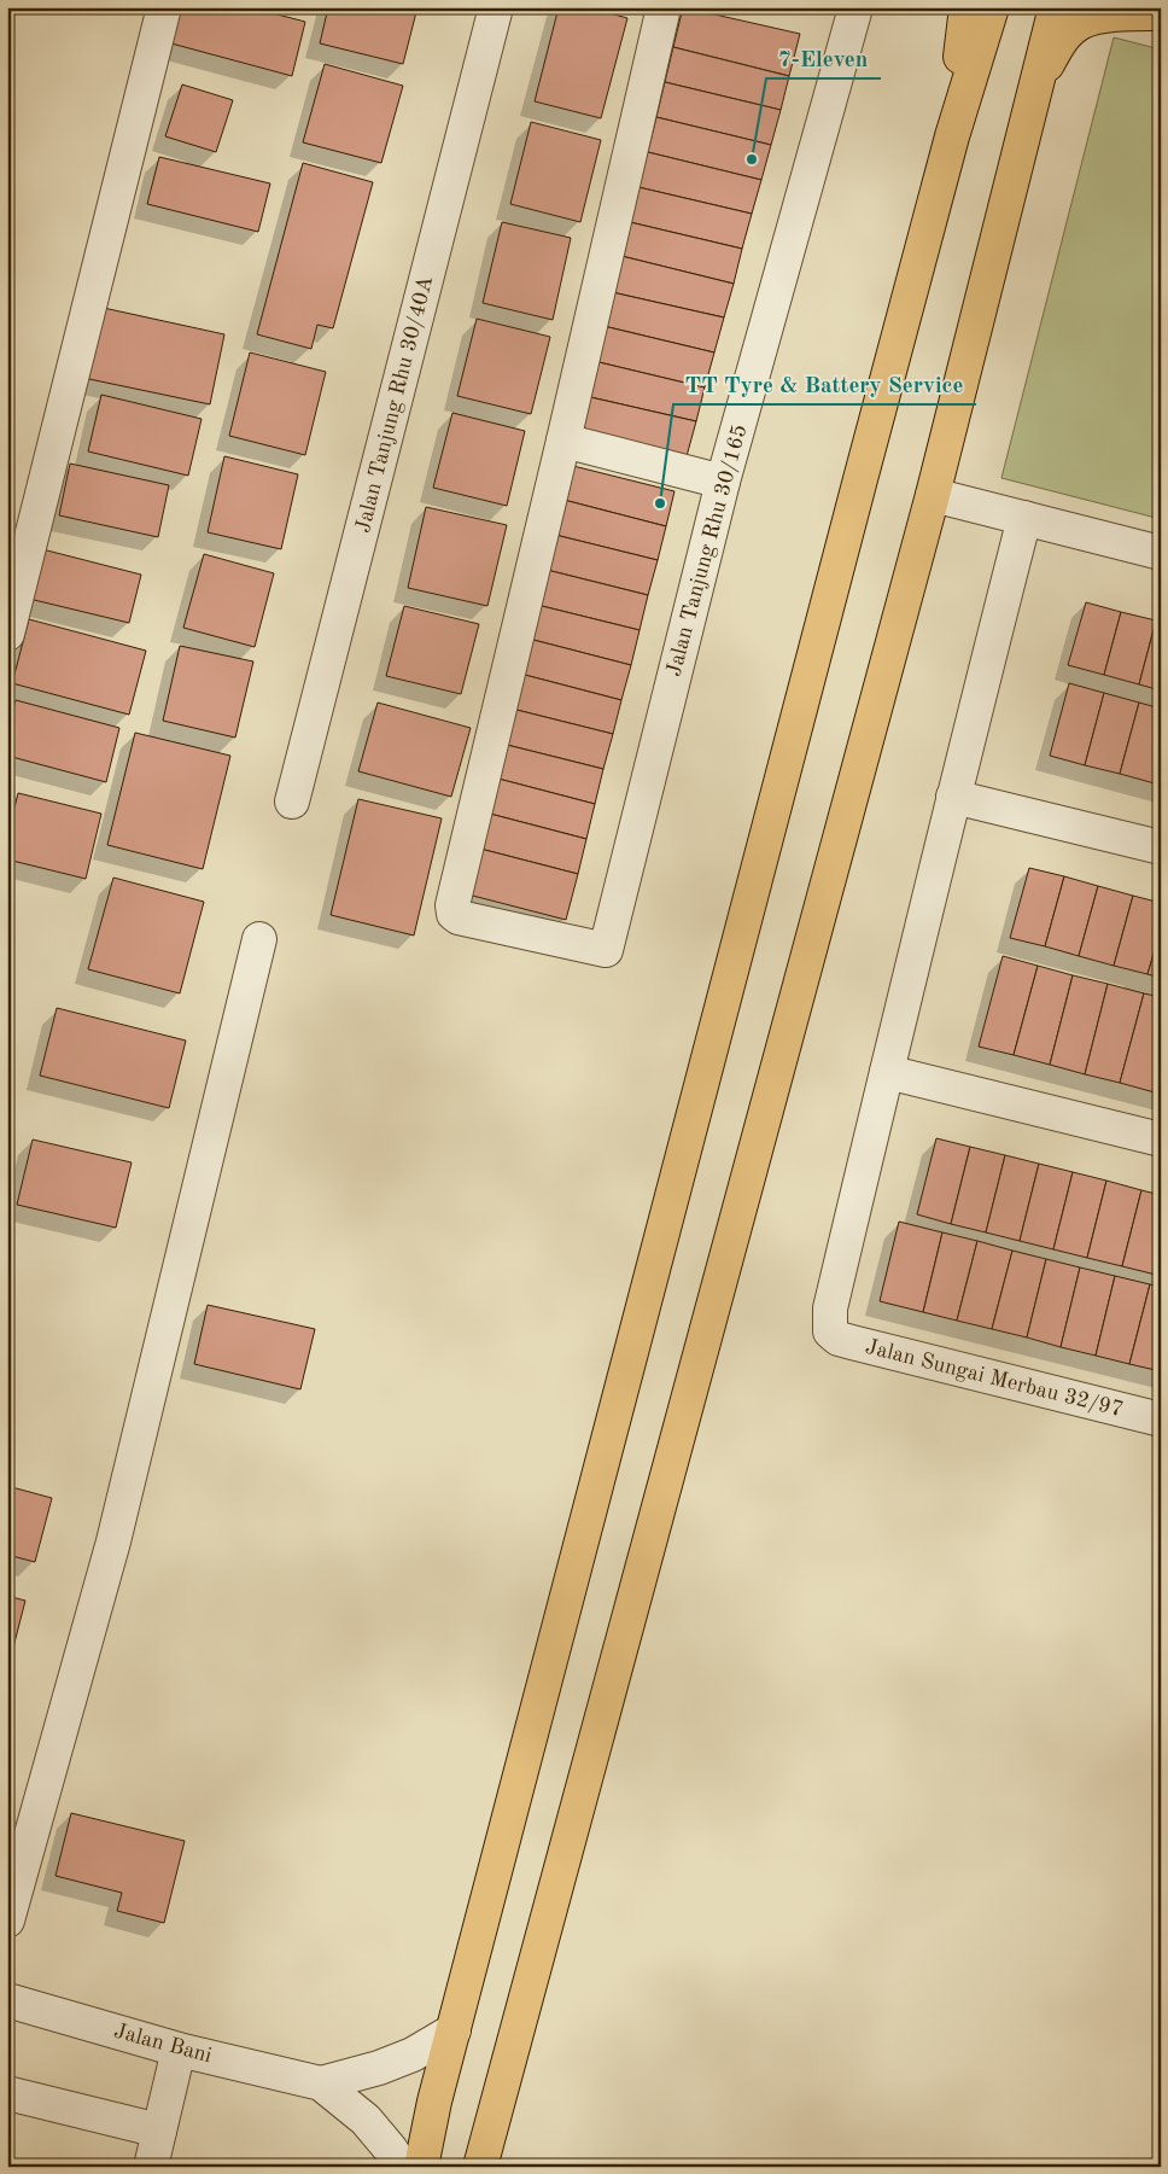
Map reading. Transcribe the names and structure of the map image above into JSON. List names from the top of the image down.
{
  "streets": {
    "street": [
      "Jalan Tanjung Rhu 30/40A",
      "Jalan Tanjung Rhu 30/165",
      "Jalan Sungai Merbau 32/97",
      "Jalan Bani"
    ]
  },
  "places": ["7-Eleven", "TT Tyre & Battery Service"]
}
